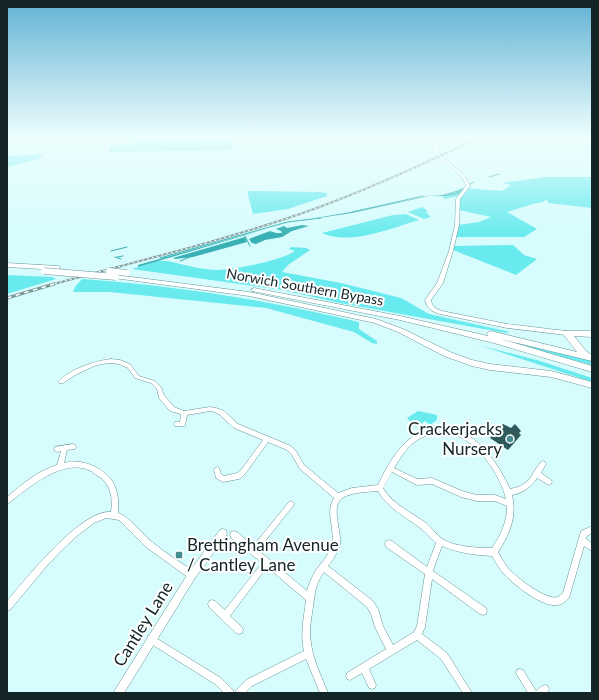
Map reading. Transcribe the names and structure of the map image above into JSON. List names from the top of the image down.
{
  "streets": {
    "highway": ["Norwich Southern Bypass"],
    "street": ["Cantley Lane"]
  },
  "places": {
    "other": ["Crackerjacks Nursery"],
    "transit": ["Brettingham Avenue / Cantley Lane"]
  }
}
